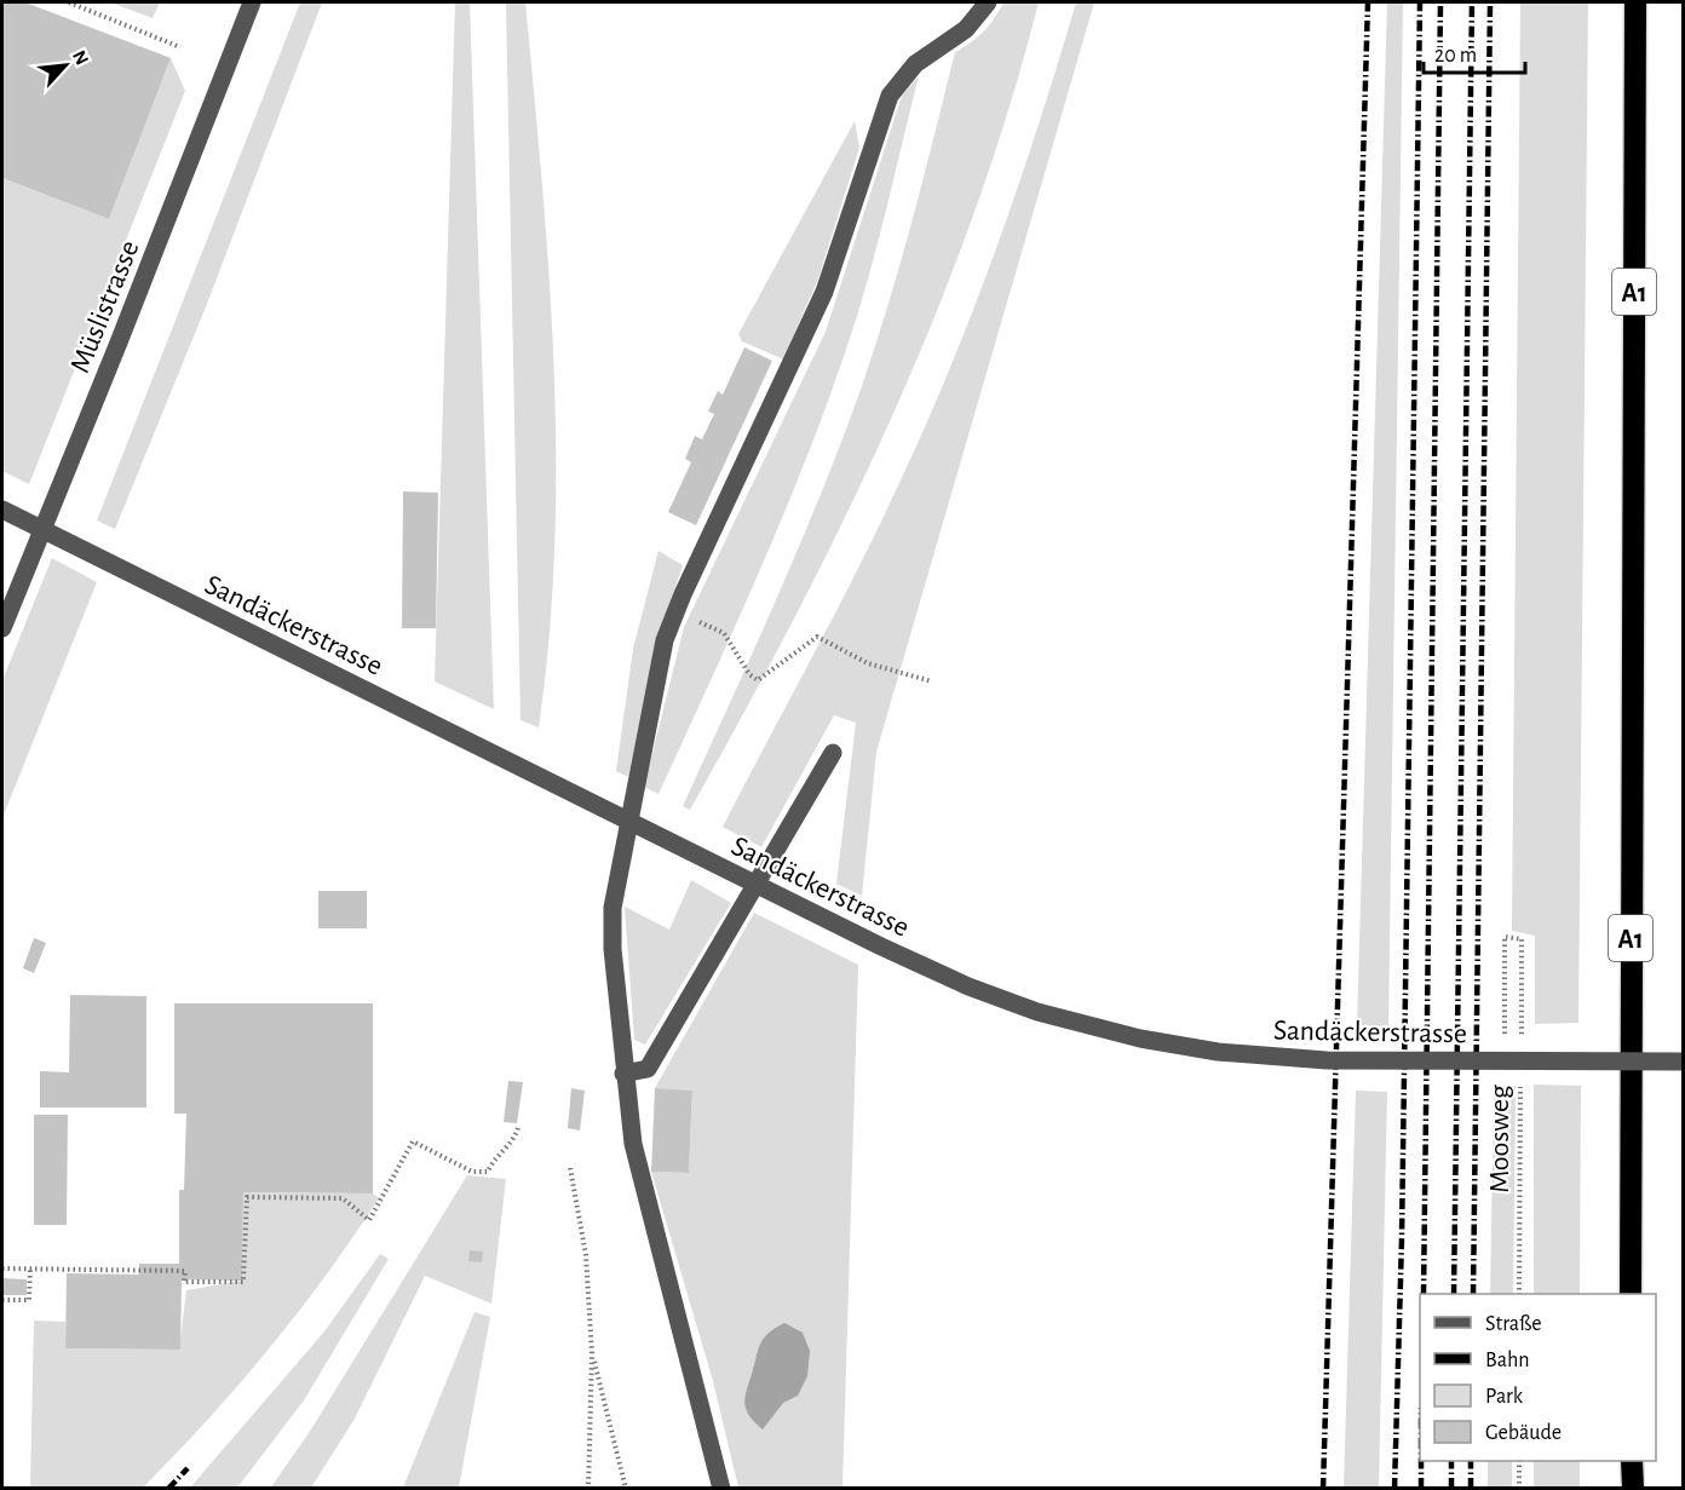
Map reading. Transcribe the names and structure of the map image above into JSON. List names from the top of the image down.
{
  "streets": {
    "highway": ["A1"],
    "street": ["Müslistrasse", "Sandäckerstrasse"],
    "path": ["Moosweg"]
  },
  "legend": [
    "Straße",
    "Bahn",
    "Park",
    "Gebäude"
  ],
  "scale_bar": "20 m",
  "north": "top right"
}
